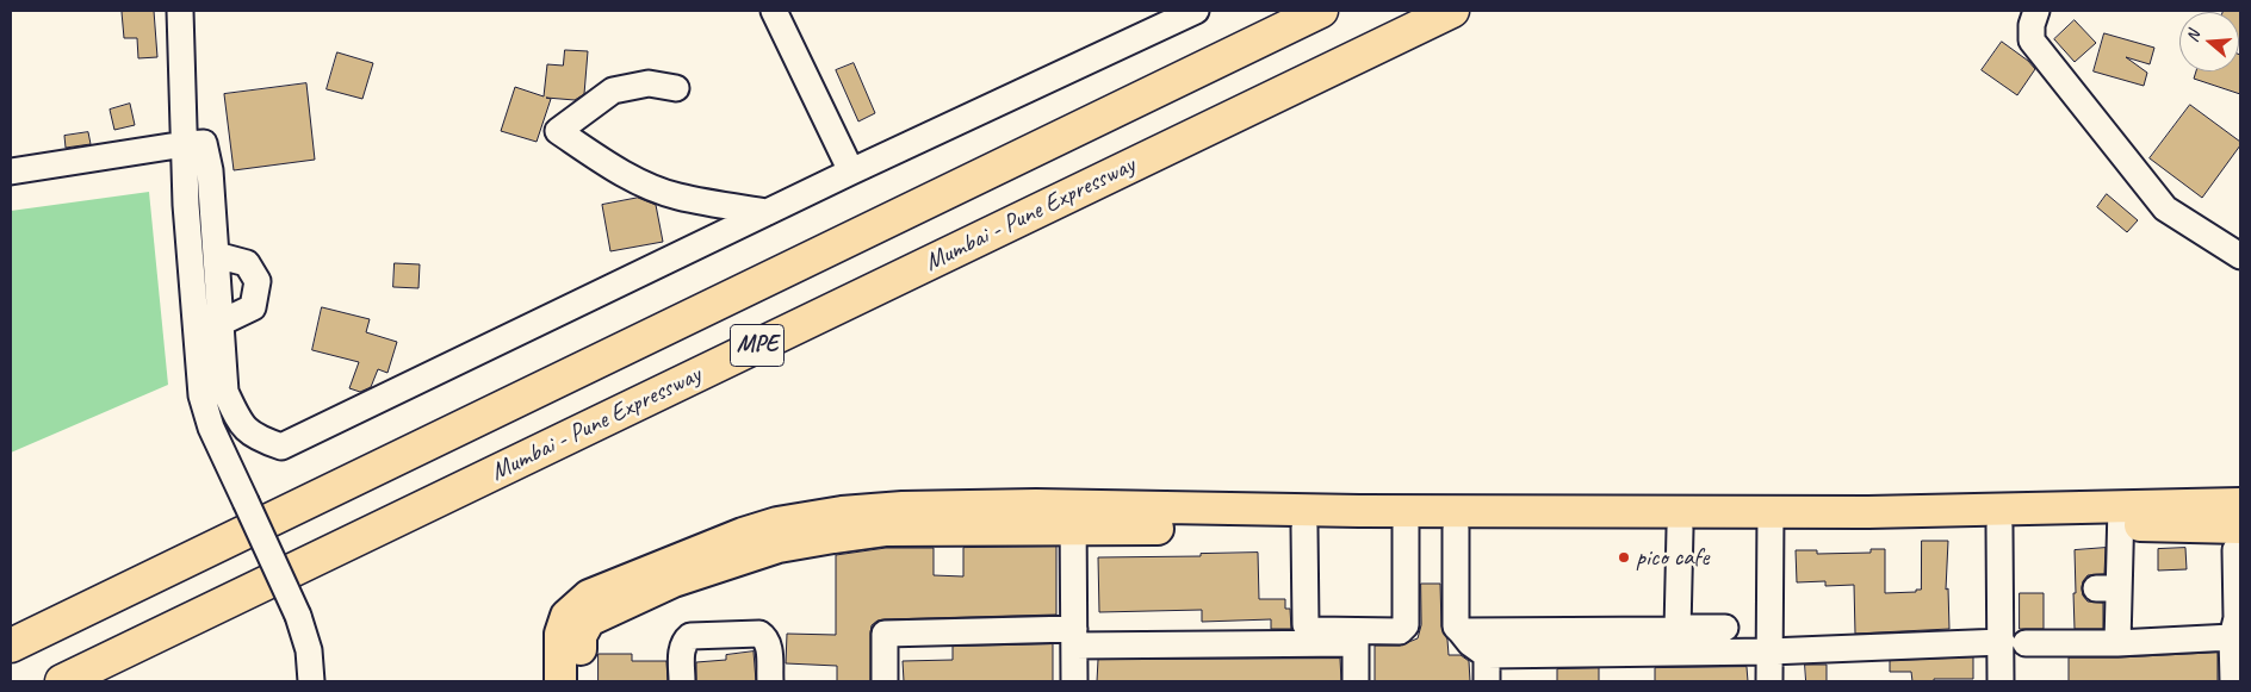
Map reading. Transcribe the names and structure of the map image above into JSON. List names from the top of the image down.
{
  "streets": {
    "highway": ["Mumbai - Pune Expressway", "MPE"]
  },
  "places": ["pico cafe"],
  "north": "left"
}
